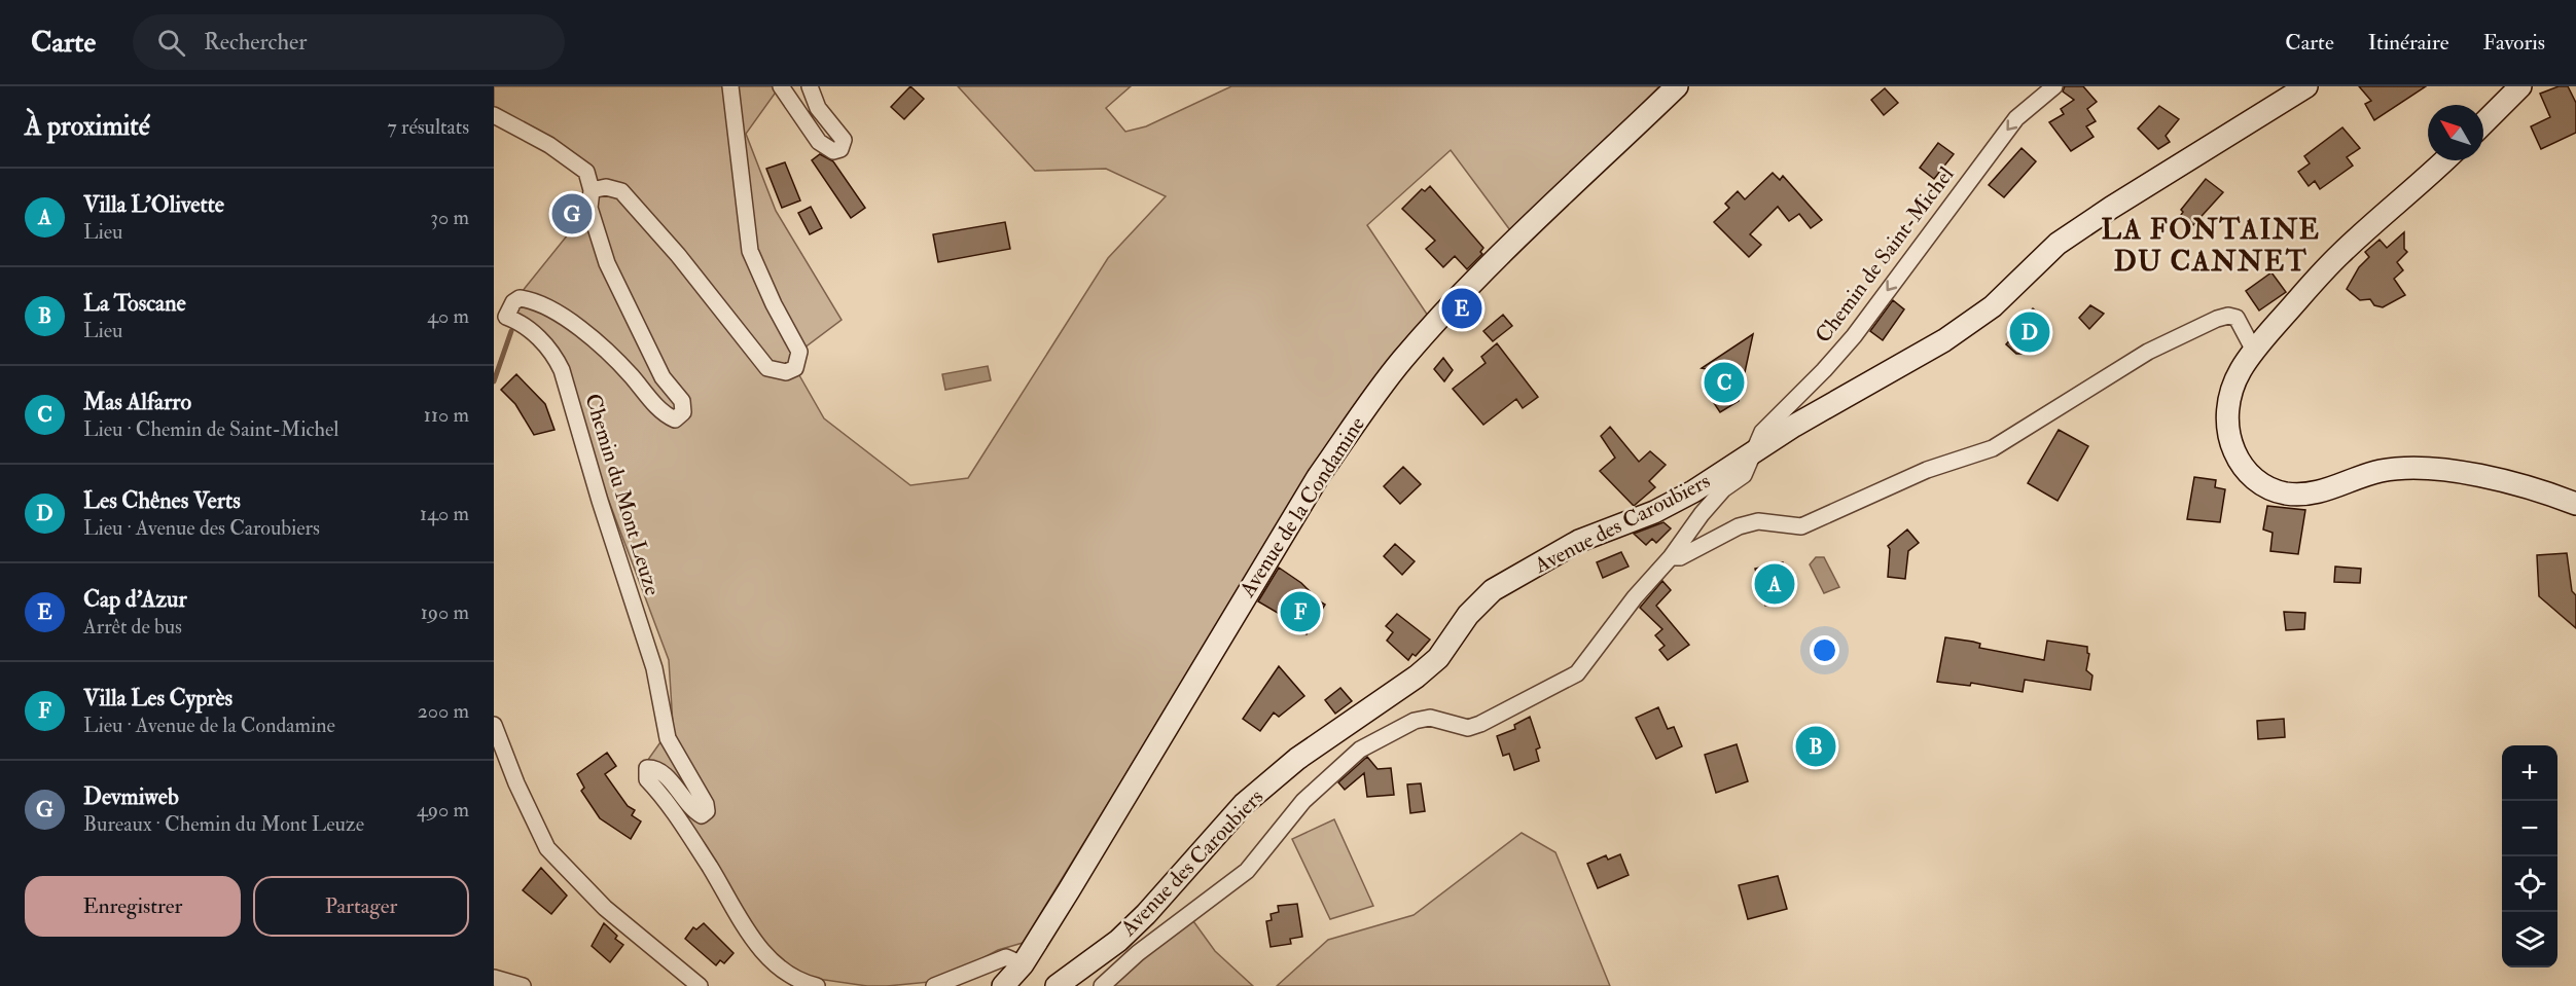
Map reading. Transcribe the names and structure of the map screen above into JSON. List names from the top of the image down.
{
  "streets": {
    "street": [
      "Chemin de Saint-Michel",
      "Chemin du Mont Leuze",
      "Avenue de la Condamine",
      "Avenue des Caroubiers"
    ]
  },
  "crossings": [
    ["Chemin de Saint-Michel", "Avenue des Caroubiers"]
  ],
  "one_way": ["Chemin de Saint-Michel"],
  "districts": ["LA FONTAINE DU CANNET"],
  "north": "top left",
  "page": {
    "header": "Carte",
    "search": "Rechercher",
    "nav": ["Carte", "Itinéraire", "Favoris"],
    "heading": ["À proximité", "7 résultats"],
    "list": [
      {
        "mark": "A",
        "name": "Villa L'Olivette",
        "note": "Lieu",
        "value": "30 m"
      },
      {
        "mark": "B",
        "name": "La Toscane",
        "note": "Lieu",
        "value": "40 m"
      },
      {
        "mark": "C",
        "name": "Mas Alfarro",
        "note": "Lieu · Chemin de Saint-Michel",
        "value": "110 m"
      },
      {
        "mark": "D",
        "name": "Les Chênes Verts",
        "note": "Lieu · Avenue des Caroubiers",
        "value": "140 m"
      },
      {
        "mark": "E",
        "name": "Cap d’Azur",
        "note": "Arrêt de bus",
        "value": "190 m"
      },
      {
        "mark": "F",
        "name": "Villa Les Cyprès",
        "note": "Lieu · Avenue de la Condamine",
        "value": "200 m"
      },
      {
        "mark": "G",
        "name": "Devmiweb",
        "note": "Bureaux · Chemin du Mont Leuze",
        "value": "490 m"
      }
    ],
    "pins": [
      "G",
      "E",
      "D",
      "C",
      "A",
      "F",
      "B"
    ],
    "map_buttons": ["+", "−"],
    "buttons": ["Enregistrer", "Partager"]
  }
}
